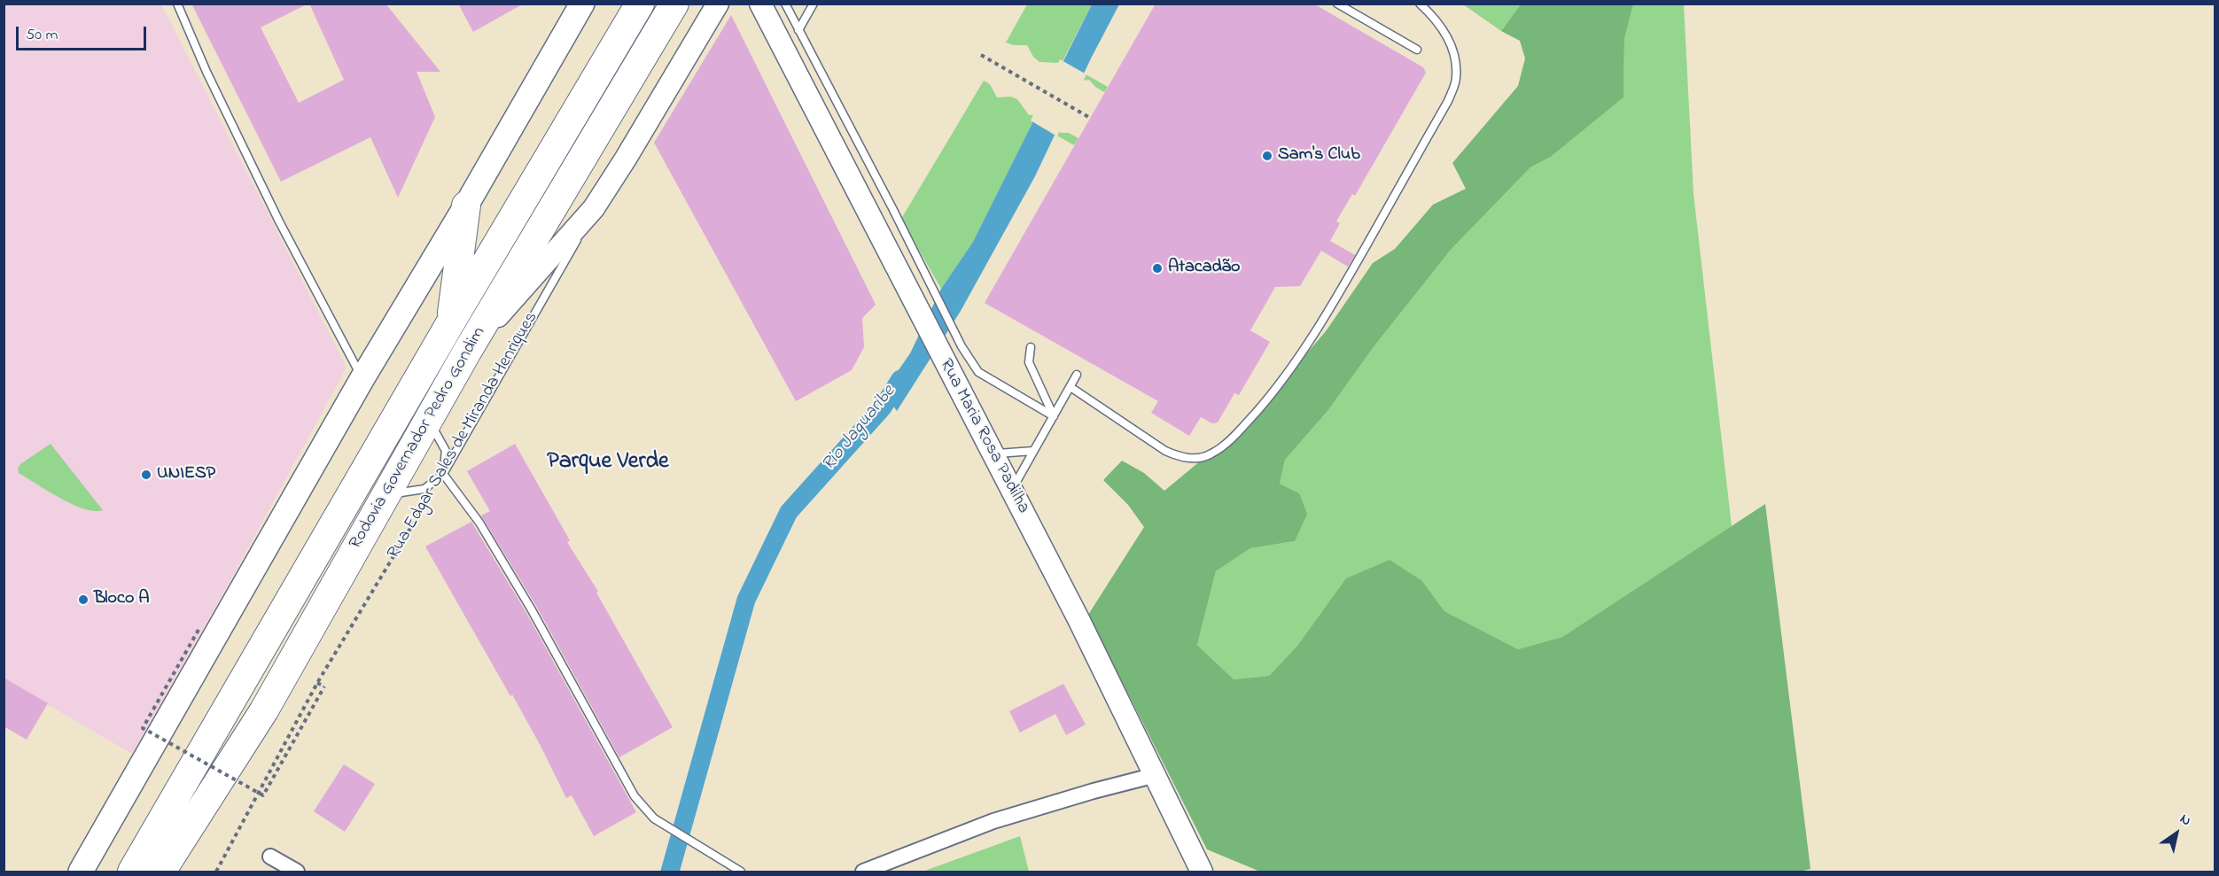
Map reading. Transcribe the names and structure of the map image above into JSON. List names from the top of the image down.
{
  "streets": {
    "highway": ["Rodovia Governador Pedro Gondim"],
    "main road": ["Rua Edgar Sales de Miranda Henriques", "Rua Maria Rosa Padilha"]
  },
  "districts": ["Parque Verde"],
  "water": ["Rio Jaguaribe"],
  "places": [
    "Sam's Club",
    "Atacadão",
    "UNIESP",
    "Bloco A"
  ],
  "scale_bar": "50 m",
  "north": "top right"
}
